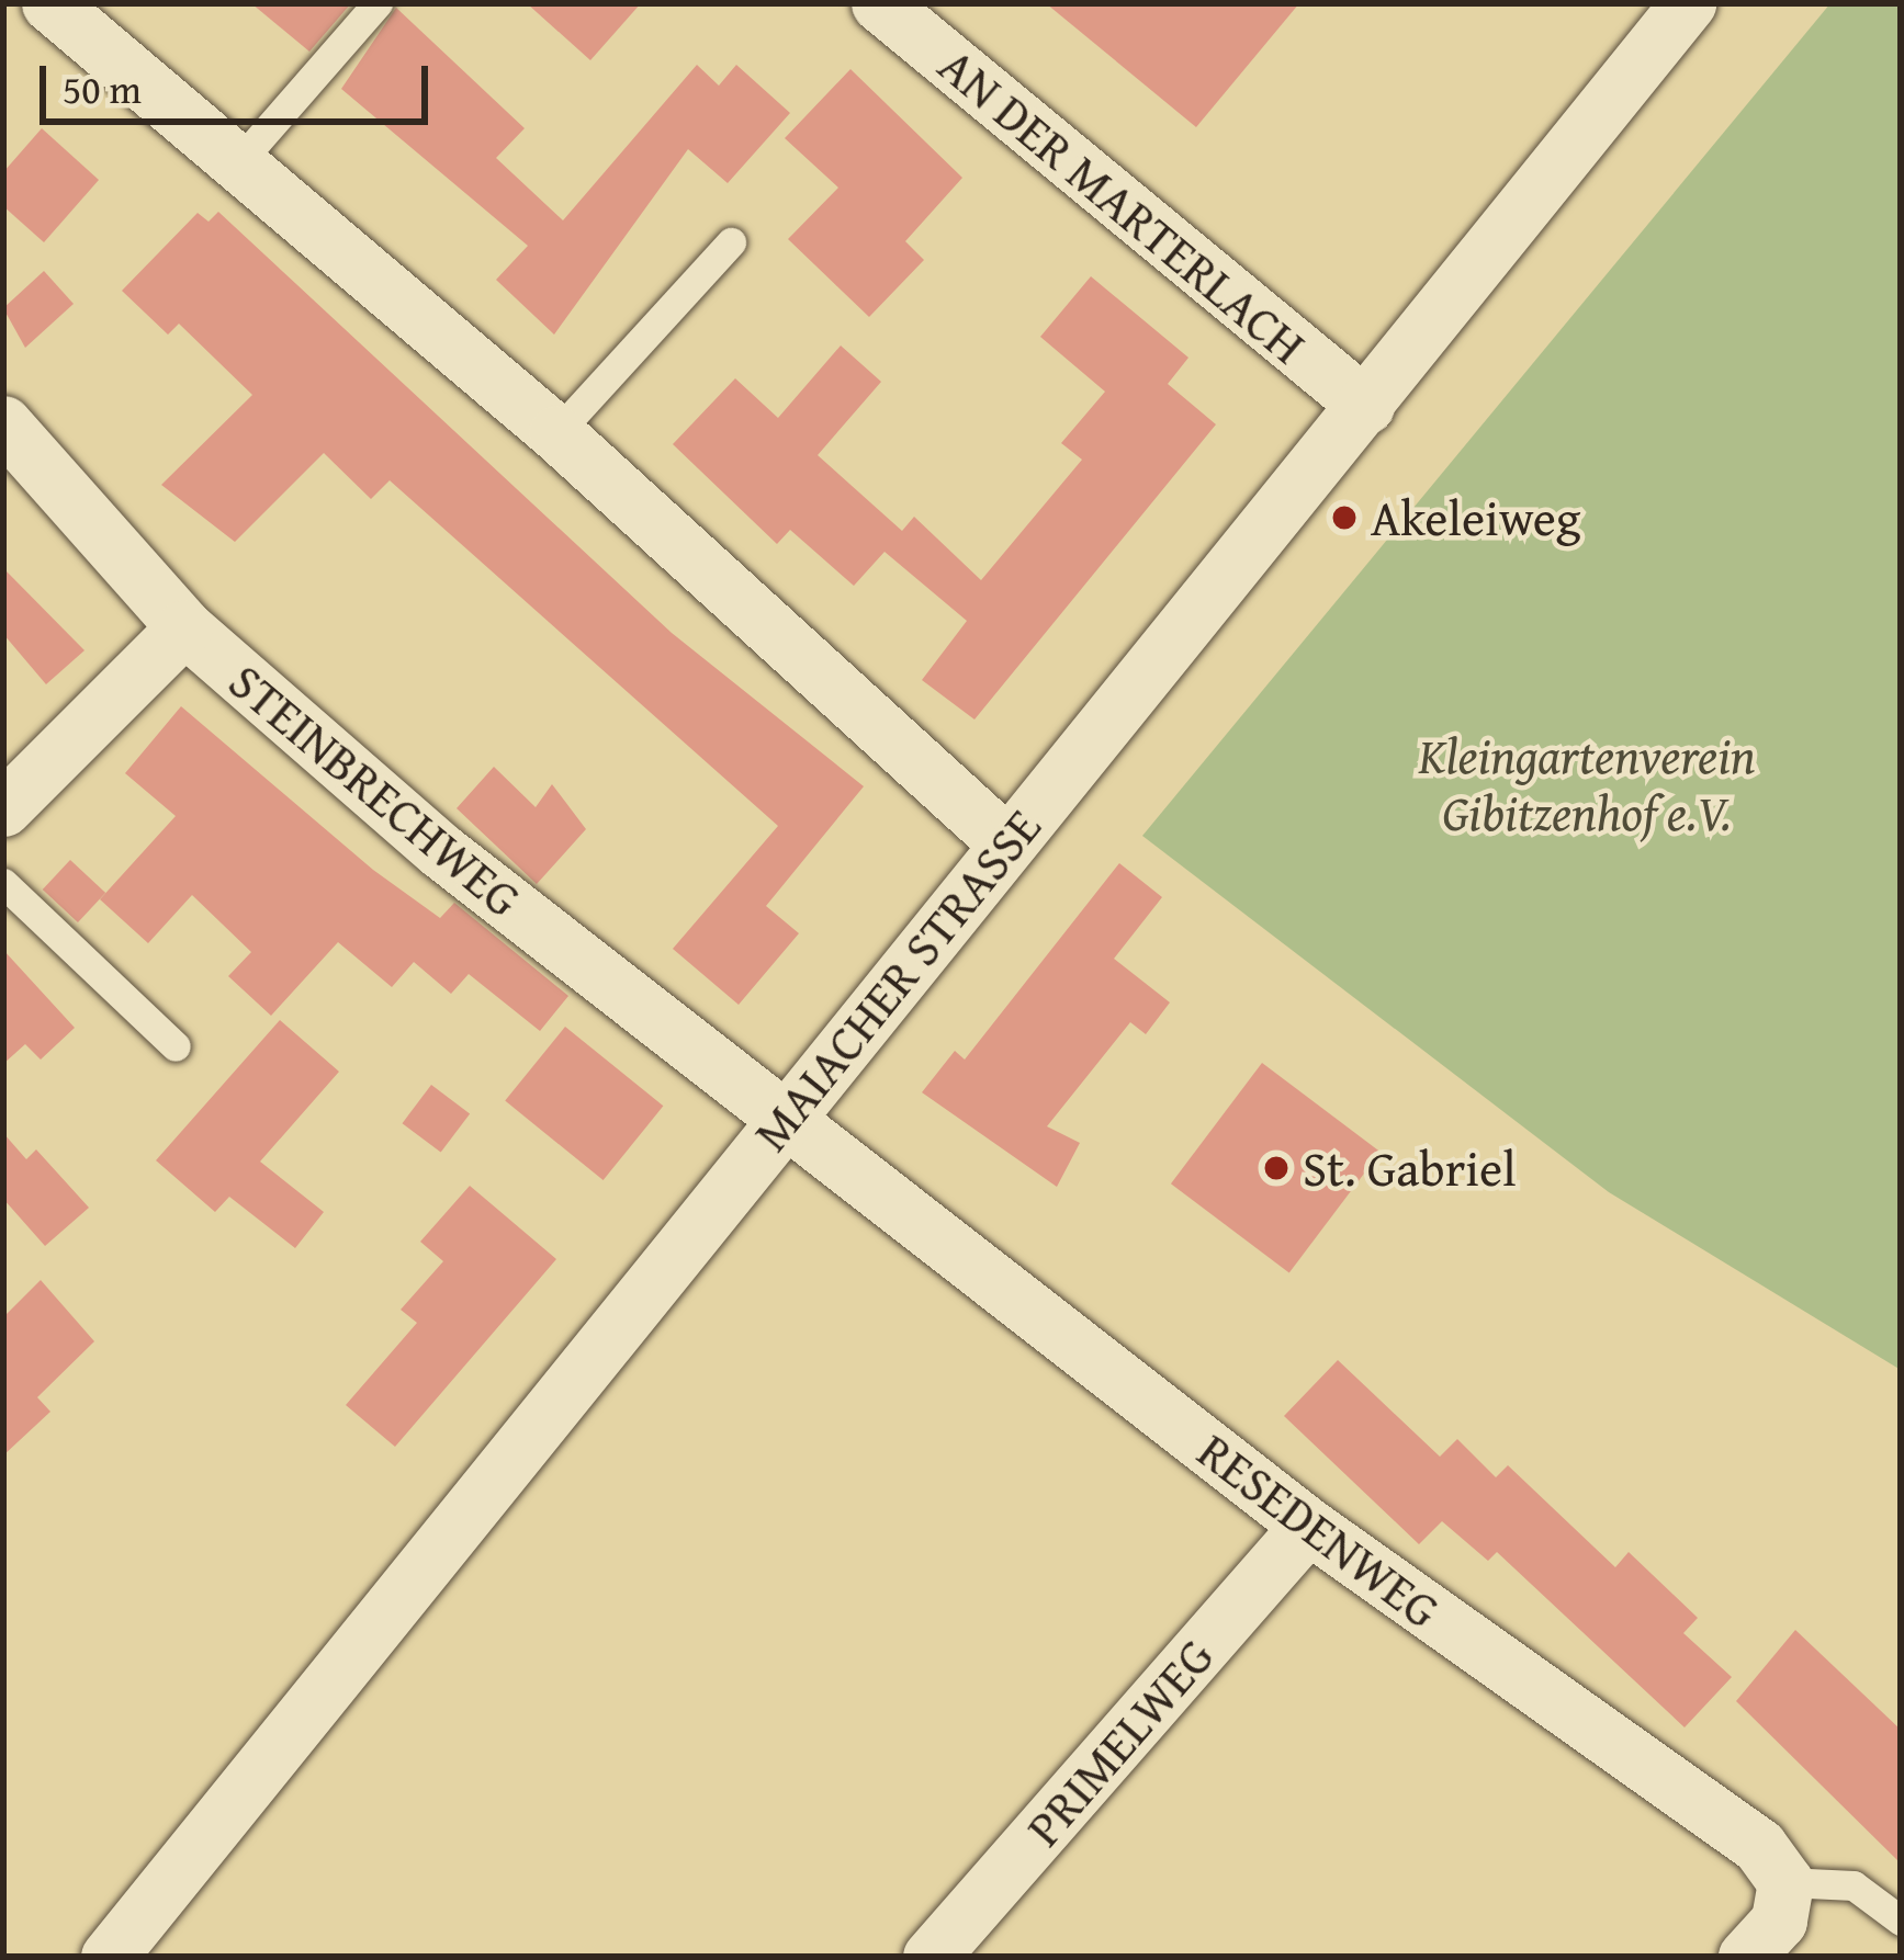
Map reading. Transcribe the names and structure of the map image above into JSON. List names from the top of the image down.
{
  "streets": {
    "street": [
      "AN DER MARTERLACH",
      "STEINBRECHWEG",
      "MAIACHER STRASSE",
      "RESEDENWEG",
      "PRIMELWEG"
    ]
  },
  "crossings": [
    ["AN DER MARTERLACH", "MAIACHER STRASSE"],
    ["STEINBRECHWEG", "MAIACHER STRASSE"],
    ["STEINBRECHWEG", "RESEDENWEG"],
    ["MAIACHER STRASSE", "RESEDENWEG"],
    ["RESEDENWEG", "PRIMELWEG"]
  ],
  "parks": ["Kleingartenverein Gibitzenhof e.V."],
  "places": ["Akeleiweg", "St. Gabriel"],
  "scale_bar": "50 m"
}
